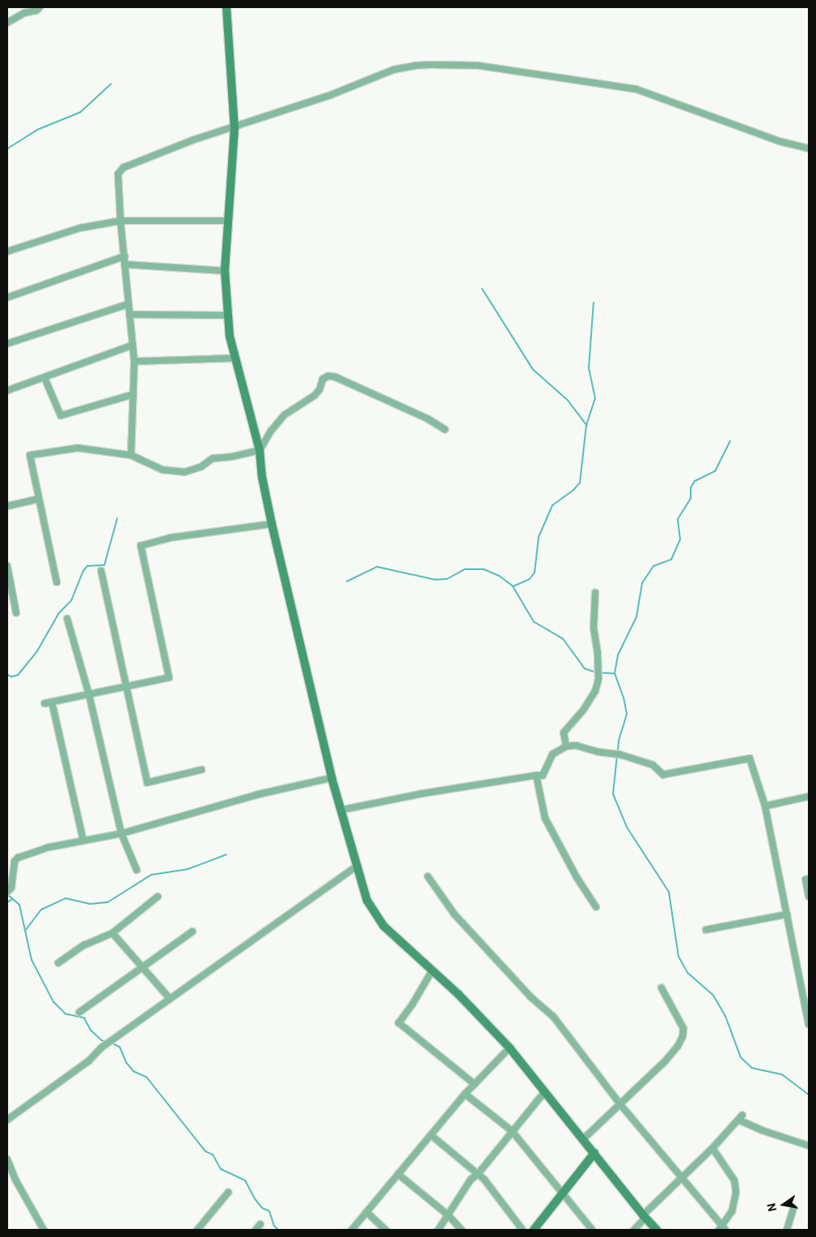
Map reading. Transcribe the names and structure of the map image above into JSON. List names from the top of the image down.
{
  "north": "left"
}
